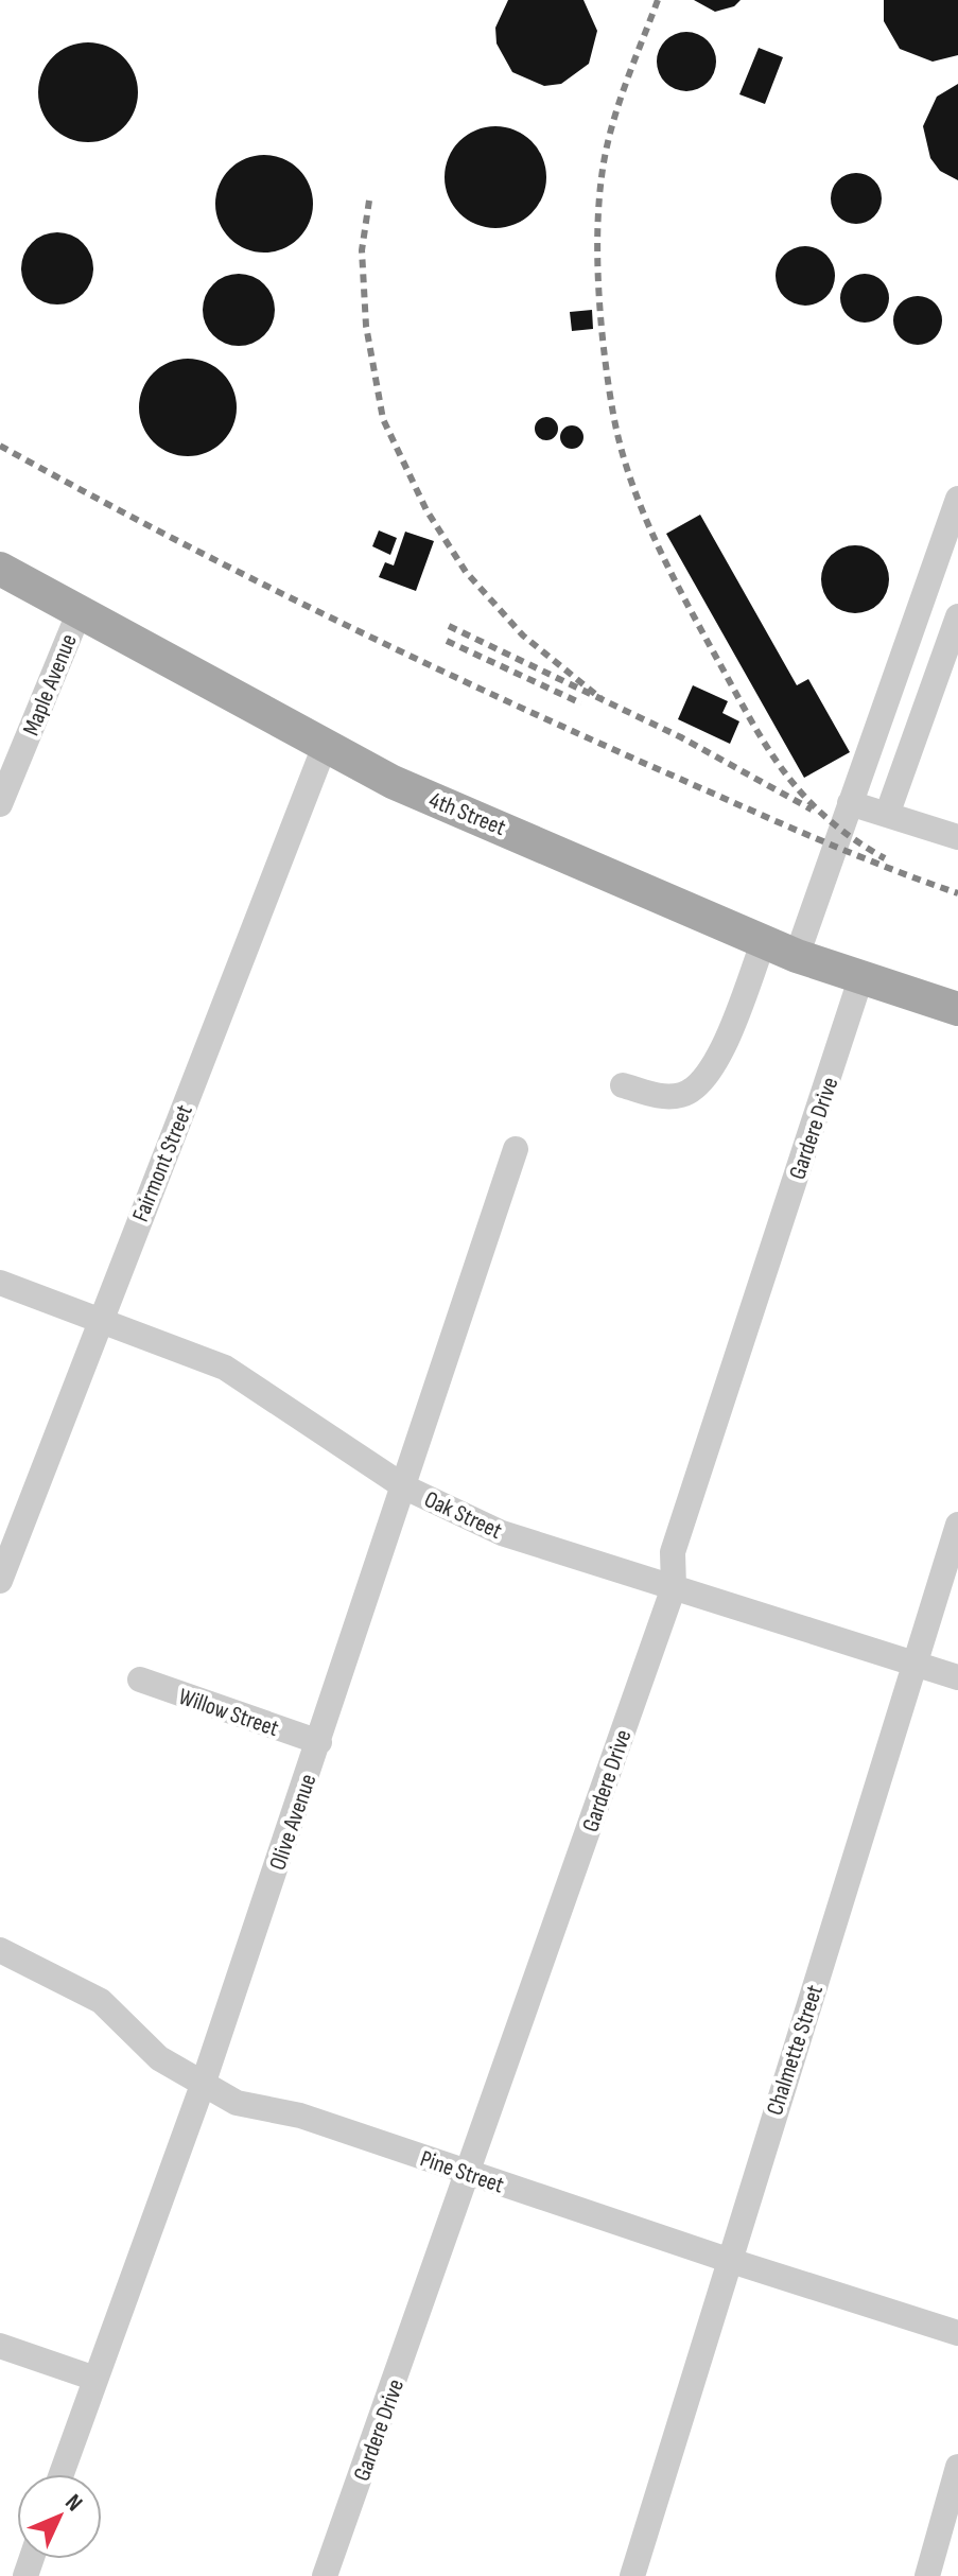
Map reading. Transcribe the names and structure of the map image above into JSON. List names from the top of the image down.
{
  "streets": {
    "main road": ["4th Street"],
    "street": [
      "Maple Avenue",
      "Gardere Drive",
      "Fairmont Street",
      "Oak Street",
      "Willow Street",
      "Olive Avenue",
      "Chalmette Street",
      "Pine Street"
    ]
  },
  "crossings": [
    ["Maple Avenue", "4th Street"],
    ["4th Street", "Gardere Drive"],
    ["4th Street", "Fairmont Street"],
    ["Gardere Drive", "Oak Street"],
    ["Gardere Drive", "Pine Street"],
    ["Fairmont Street", "Oak Street"],
    ["Oak Street", "Olive Avenue"],
    ["Oak Street", "Chalmette Street"],
    ["Willow Street", "Olive Avenue"],
    ["Olive Avenue", "Pine Street"],
    ["Chalmette Street", "Pine Street"]
  ],
  "north": "top right"
}
